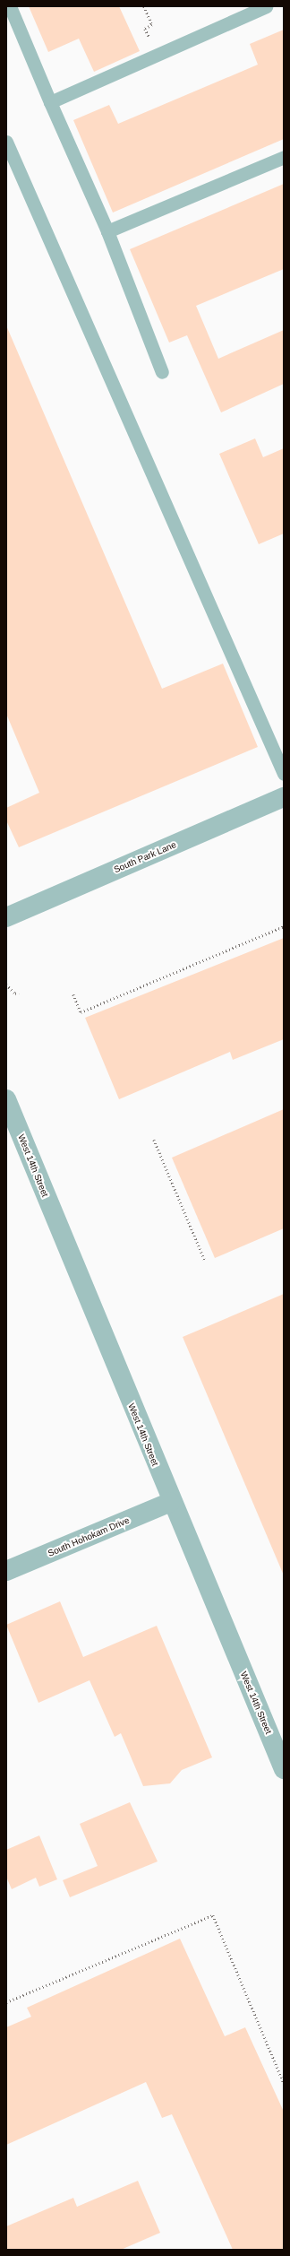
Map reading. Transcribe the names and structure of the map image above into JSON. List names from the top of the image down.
{
  "streets": {
    "street": ["South Park Lane", "West 14th Street", "South Hohokam Drive"]
  },
  "crossings": [
    ["West 14th Street", "South Hohokam Drive"]
  ]
}
